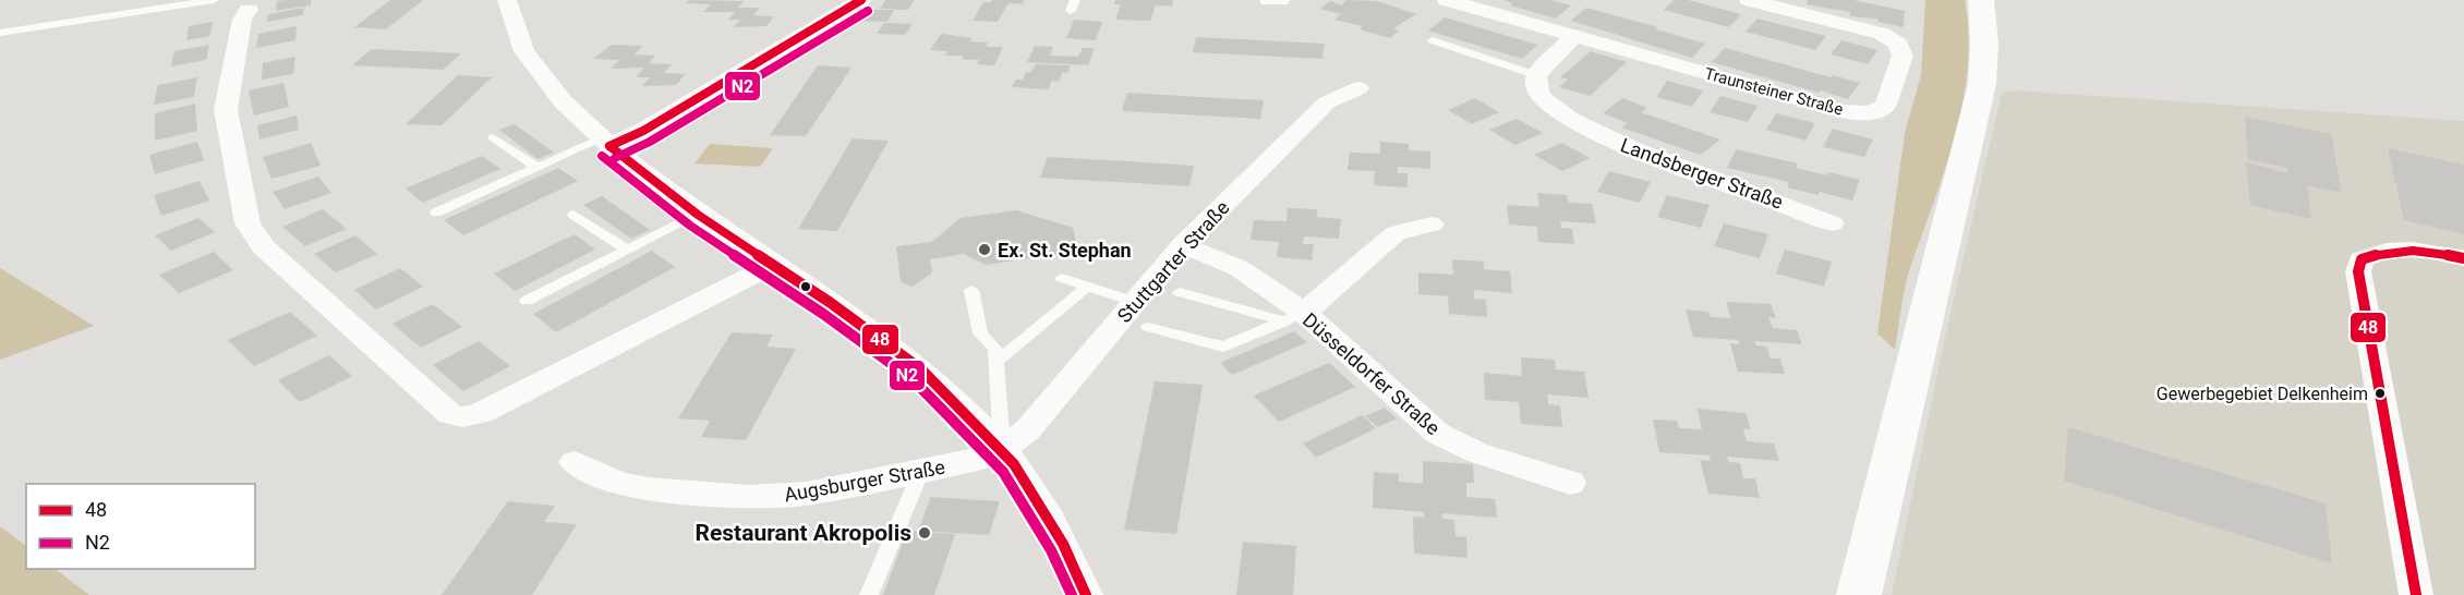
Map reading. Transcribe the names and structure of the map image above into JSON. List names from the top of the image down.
{
  "streets": {
    "street": [
      "Traunsteiner Straße",
      "Landsberger Straße",
      "Stuttgarter Straße",
      "Düsseldorfer Straße",
      "Augsburger Straße"
    ]
  },
  "crossings": [
    ["Stuttgarter Straße", "Düsseldorfer Straße"],
    ["Stuttgarter Straße", "Augsburger Straße"]
  ],
  "places": ["Ex. St. Stephan", "Gewerbegebiet Delkenheim", "Restaurant Akropolis"],
  "lines": ["transit line 48", "transit line N2"],
  "legend": ["48", "N2"]
}
